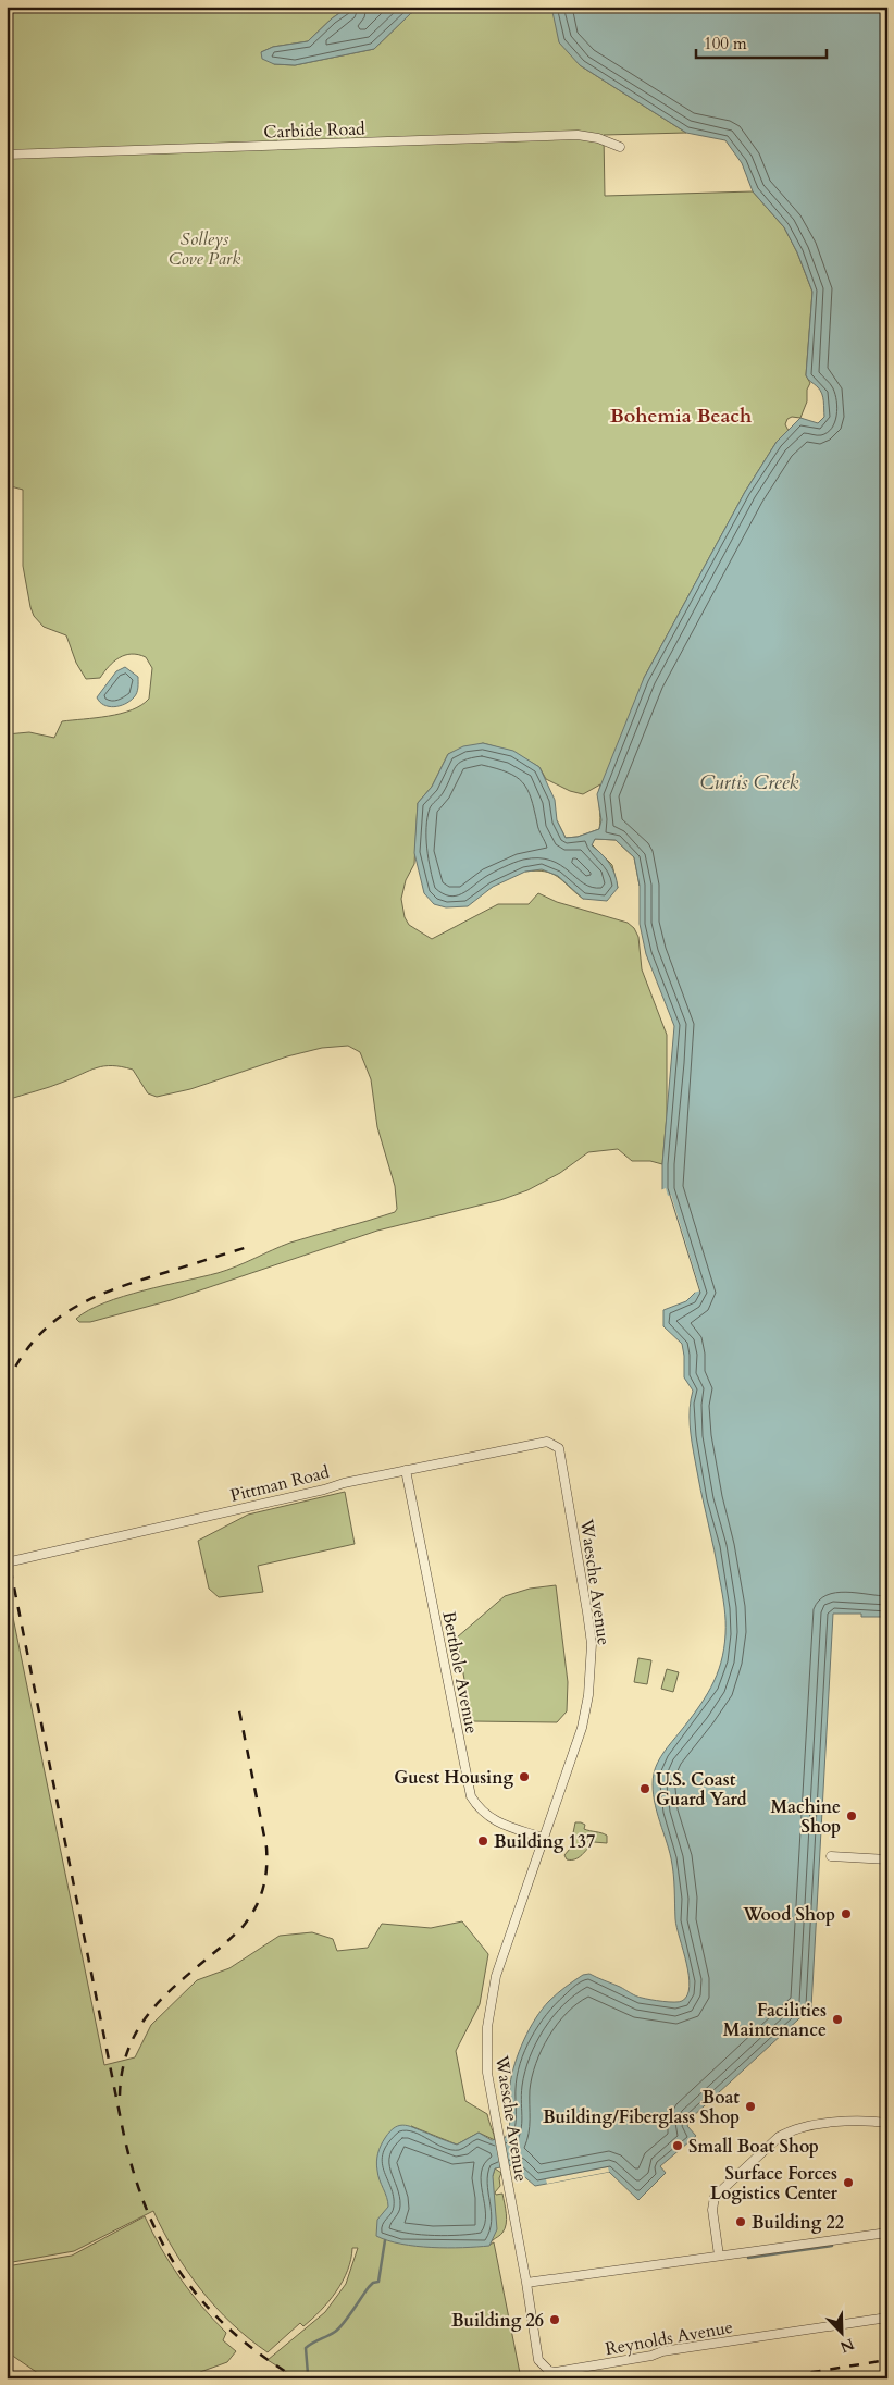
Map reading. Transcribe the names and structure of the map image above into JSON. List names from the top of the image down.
{
  "streets": {
    "street": [
      "Carbide Road",
      "Pittman Road",
      "Waesche Avenue",
      "Berthole Avenue",
      "Reynolds Avenue"
    ]
  },
  "crossings": [
    ["Pittman Road", "Waesche Avenue"],
    ["Pittman Road", "Berthole Avenue"],
    ["Waesche Avenue", "Berthole Avenue"],
    ["Waesche Avenue", "Reynolds Avenue"]
  ],
  "districts": ["Bohemia Beach"],
  "water": ["Curtis Creek"],
  "parks": ["Solleys Cove Park"],
  "places": [
    "Guest Housing",
    "U.S. Coast Guard Yard",
    "Machine Shop",
    "Building 137",
    "Wood Shop",
    "Facilities Maintenance",
    "Boat Building/Fiberglass Shop",
    "Small Boat Shop",
    "Surface Forces Logistics Center",
    "Building 22",
    "Building 26"
  ],
  "scale_bar": "100 m",
  "north": "bottom right"
}
